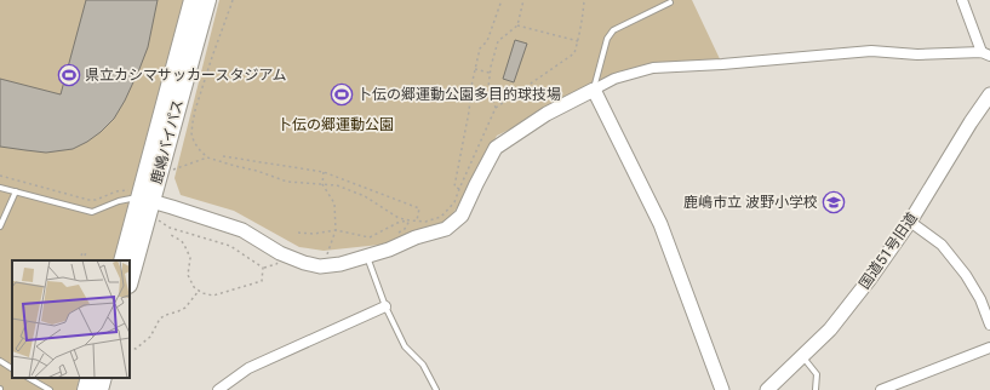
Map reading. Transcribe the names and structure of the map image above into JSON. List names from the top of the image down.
{
  "streets": {
    "highway": ["鹿嶋バイパス"],
    "street": ["国道51号旧道"]
  },
  "parks": ["卜伝の郷運動公園"],
  "places": {
    "sports": ["県立カシマサッカースタジアム", "卜伝の郷運動公園多目的球技場"],
    "school or university": ["鹿嶋市立 波野小学校"]
  }
}
